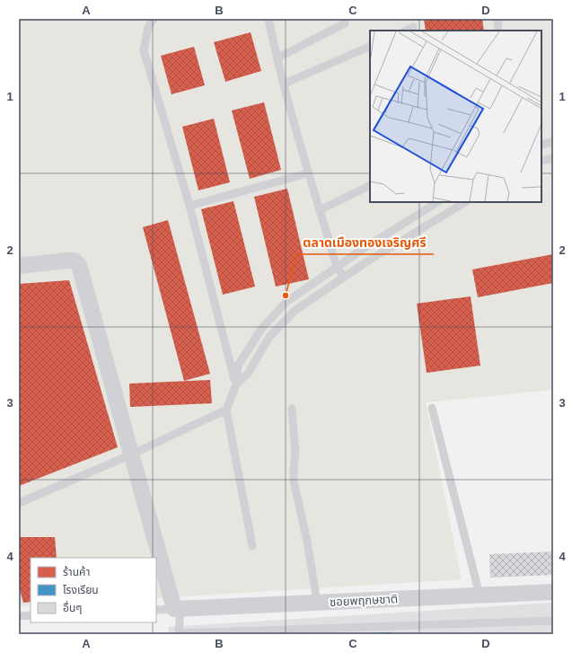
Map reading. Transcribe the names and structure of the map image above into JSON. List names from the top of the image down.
{
  "streets": {
    "street": ["ซอยพฤกษชาติ"]
  },
  "places": ["ตลาดเมืองทองเจริญศรี"],
  "legend": ["ร้านค้า", "โรงเรียน", "อื่นๆ"],
  "grid": {
    "columns": [
      "A",
      "B",
      "C",
      "D"
    ],
    "rows": [
      "1",
      "2",
      "3",
      "4"
    ]
  }
}
